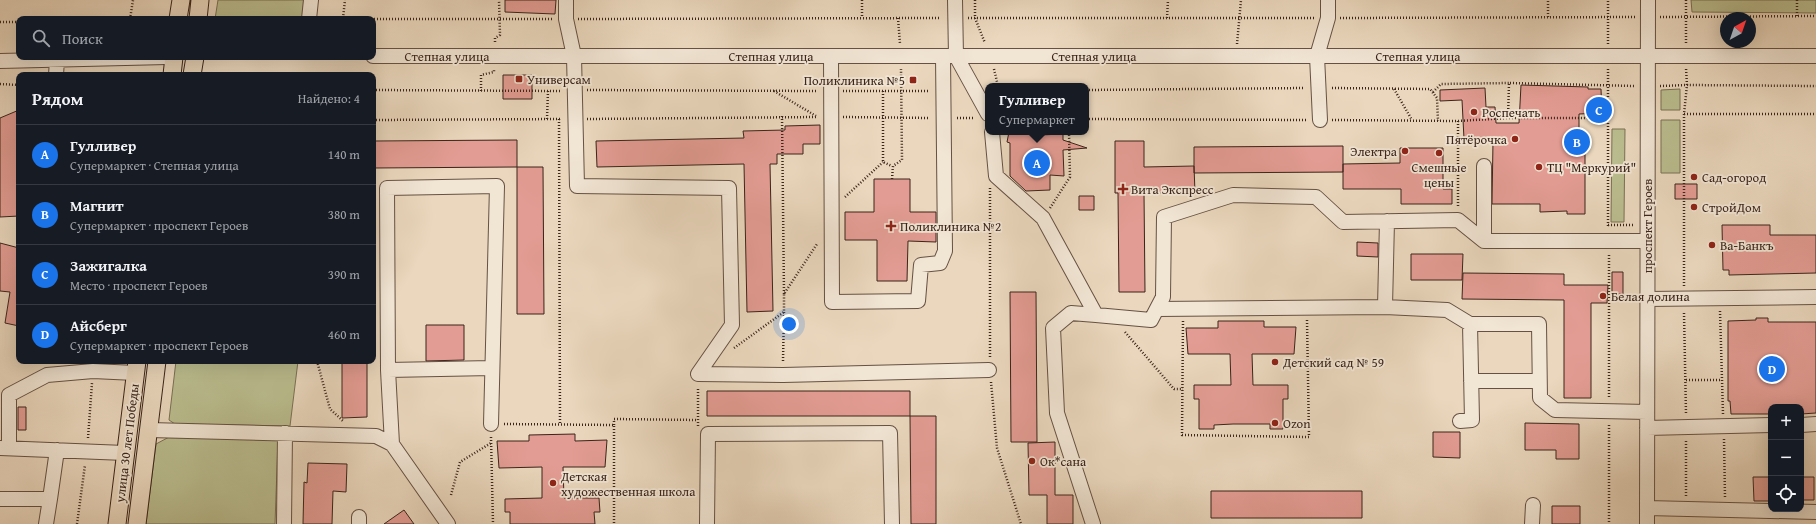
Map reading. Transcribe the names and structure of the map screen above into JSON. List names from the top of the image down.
{
  "streets": {
    "main road": ["улица 30 лет Победы"],
    "street": ["Степная улица", "проспект Героев"]
  },
  "crossings": [
    ["Степная улица", "проспект Героев"]
  ],
  "places": {
    "transit": ["Универсам", "Поликлиника №5"],
    "other": [
      "Роспечать",
      "Пятёрочка",
      "Электра",
      "Смешные цены",
      "ТЦ \"Меркурий\"",
      "Сад-огород",
      "СтройДом",
      "Ва-Банкъ",
      "Белая долина",
      "Детский сад № 59",
      "Ozon",
      "Ок*сана",
      "Детская художественная школа"
    ],
    "health": ["Вита Экспресс", "Поликлиника №2"]
  },
  "north": "top right",
  "page": {
    "search": "Поиск",
    "heading": ["Рядом", "Найдено: 4"],
    "popup": ["Гулливер", "Супермаркет"],
    "pins": [
      "C",
      "B",
      "A",
      "D"
    ],
    "list": [
      {
        "mark": "A",
        "name": "Гулливер",
        "note": "Супермаркет · Степная улица",
        "value": "140 m"
      },
      {
        "mark": "B",
        "name": "Магнит",
        "note": "Супермаркет · проспект Героев",
        "value": "380 m"
      },
      {
        "mark": "C",
        "name": "Зажигалка",
        "note": "Место · проспект Героев",
        "value": "390 m"
      },
      {
        "mark": "D",
        "name": "Айсберг",
        "note": "Супермаркет · проспект Героев",
        "value": "460 m"
      }
    ],
    "map_buttons": ["+", "−"]
  }
}
